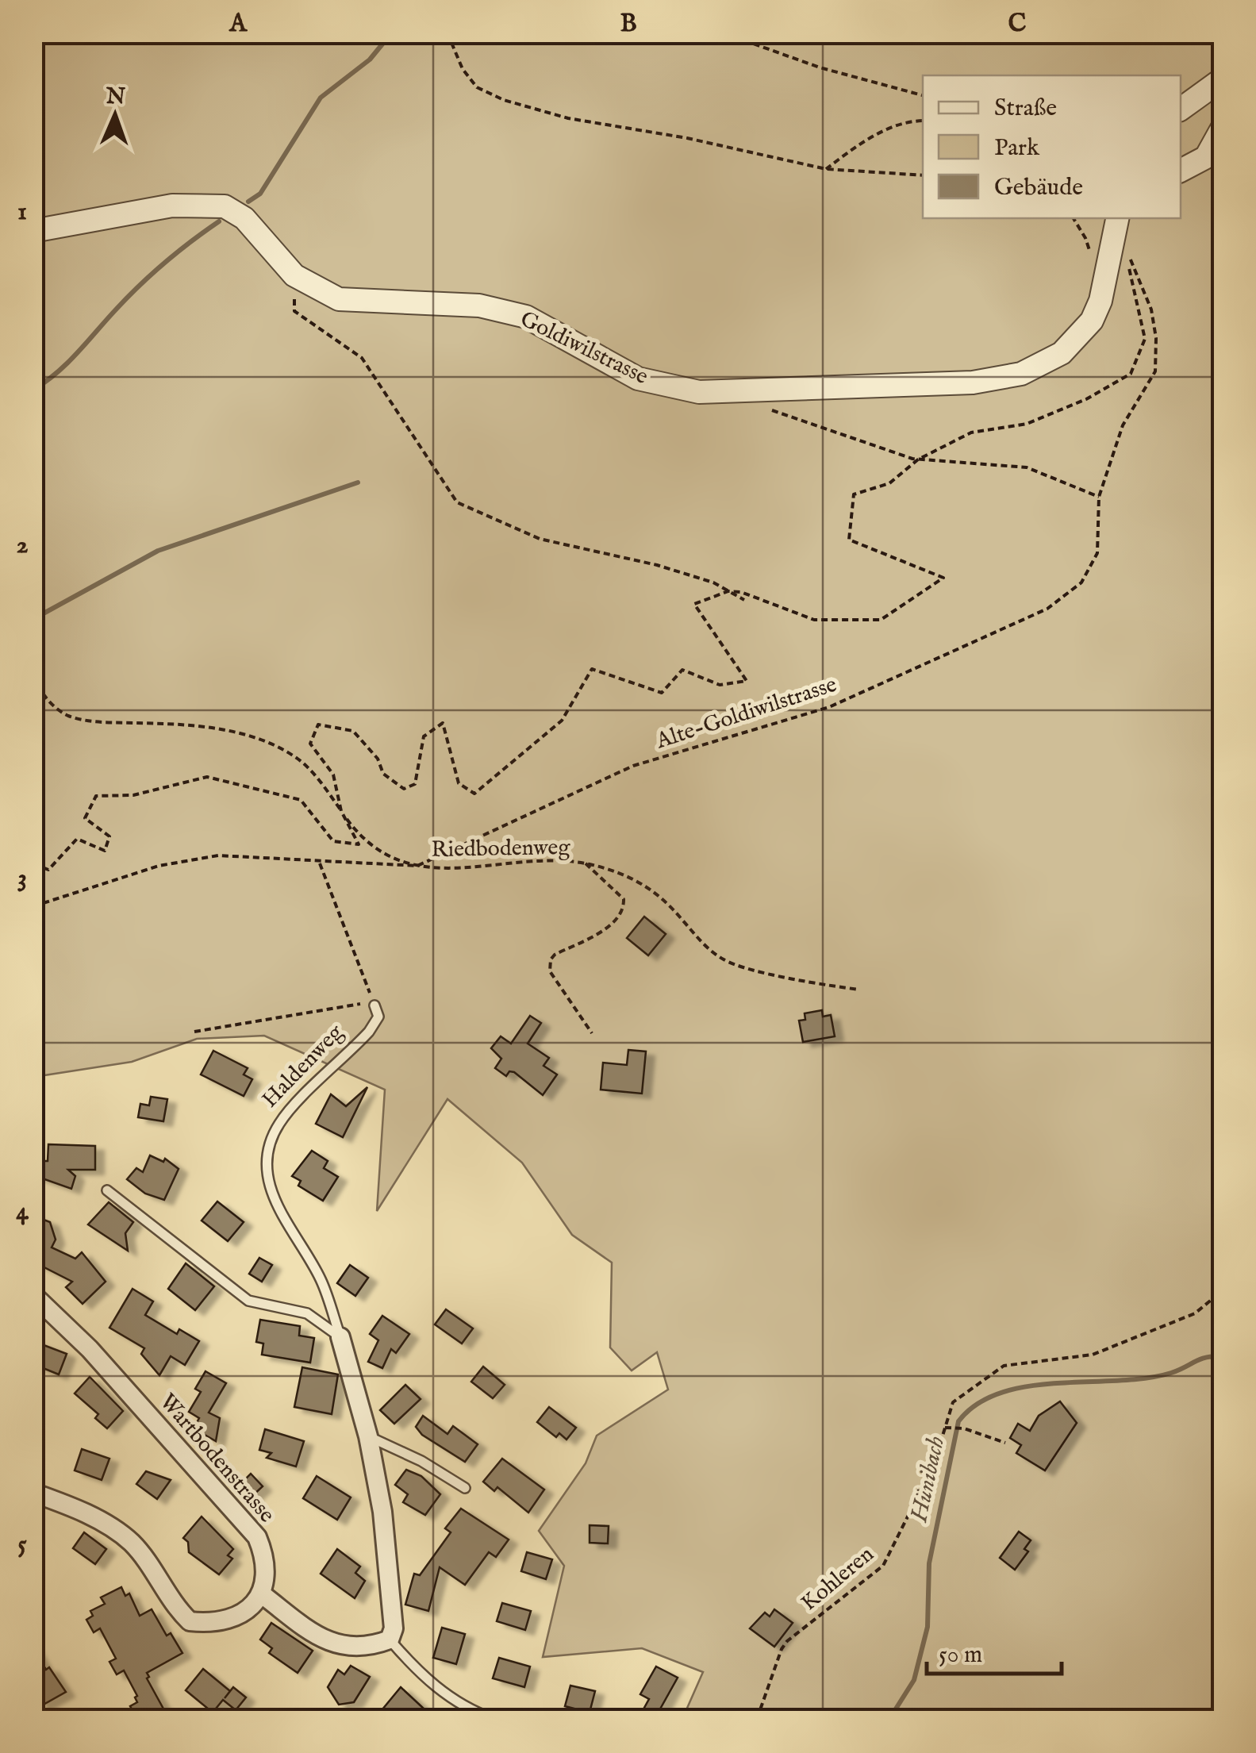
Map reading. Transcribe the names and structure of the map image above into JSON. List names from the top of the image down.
{
  "streets": {
    "street": ["Goldiwilstrasse", "Haldenweg", "Wartbodenstrasse"],
    "path": ["Alte-Goldiwilstrasse", "Riedbodenweg", "Kohleren"]
  },
  "crossings": [
    ["Alte-Goldiwilstrasse", "Riedbodenweg"]
  ],
  "water": ["Hünibach"],
  "legend": ["Straße", "Park", "Gebäude"],
  "scale_bar": "50 m",
  "north": "top",
  "grid": {
    "columns": ["A", "B", "C"],
    "rows": [
      "1",
      "2",
      "3",
      "4",
      "5"
    ]
  }
}
